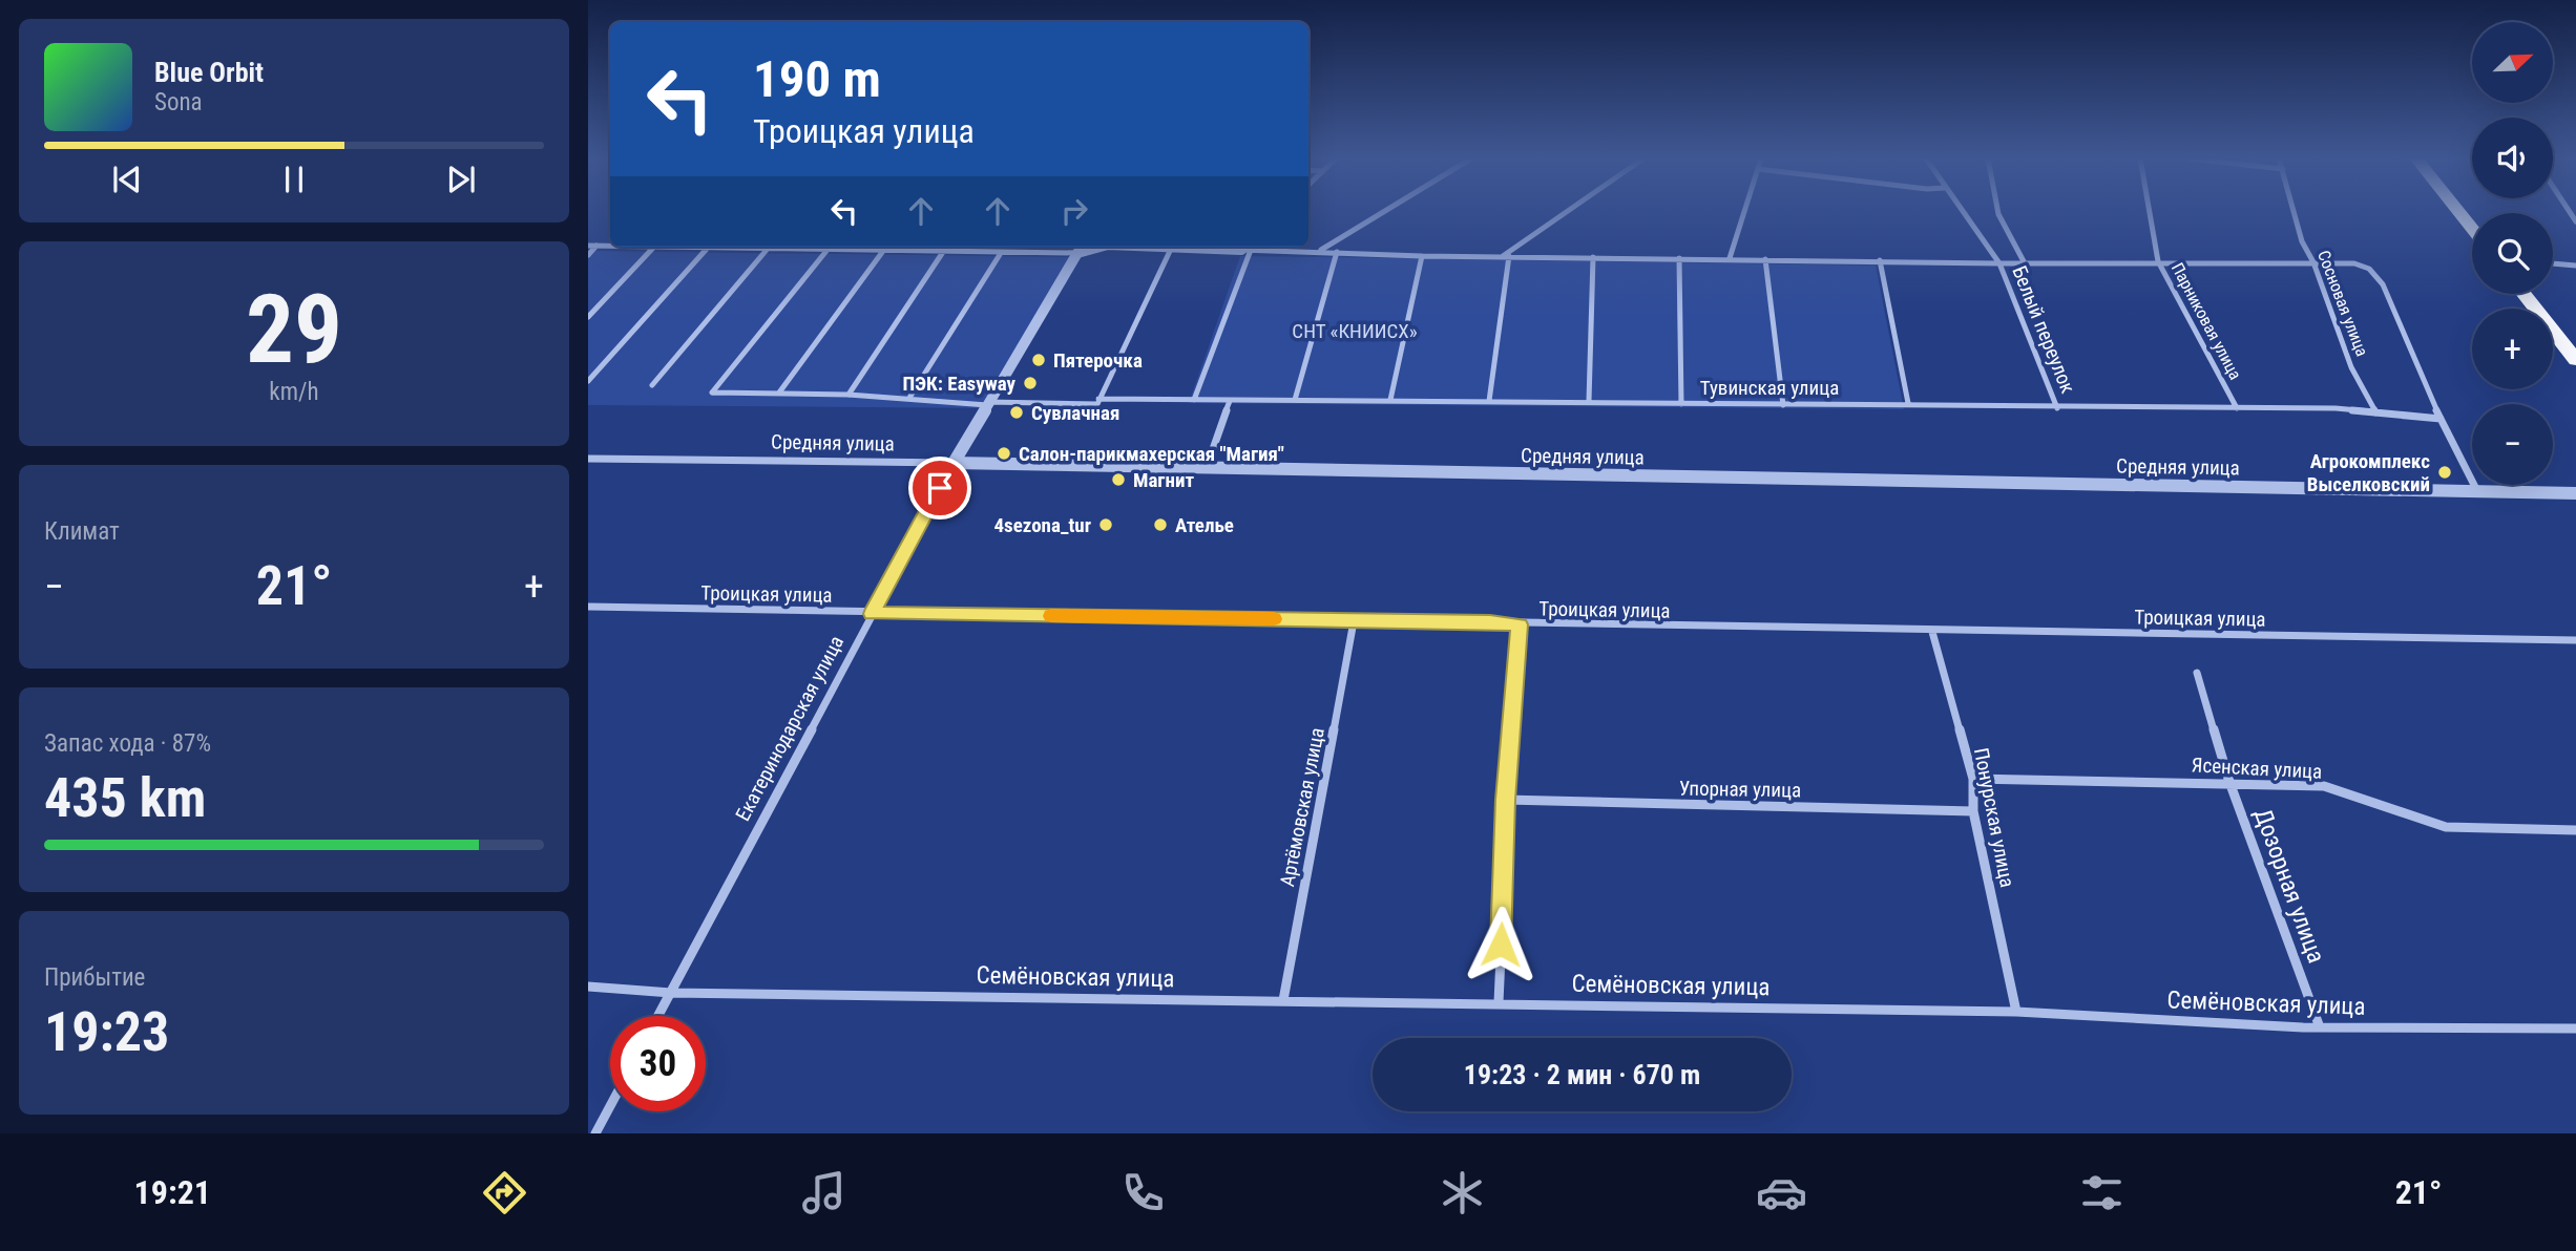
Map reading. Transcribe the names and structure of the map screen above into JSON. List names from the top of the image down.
{
  "streets": {
    "street": [
      "Сосновая улица",
      "Парниковая улица",
      "Белый переулок",
      "Тувинская улица",
      "Средняя улица",
      "Троицкая улица",
      "Екатеринодарская улица",
      "Ясенская улица",
      "Упорная улица",
      "Артёмовская улица",
      "Понурская улица",
      "Дозорная улица",
      "Семёновская улица"
    ]
  },
  "crossings": [
    ["Сосновая улица", "Тувинская улица"],
    ["Парниковая улица", "Тувинская улица"],
    ["Белый переулок", "Тувинская улица"],
    ["Тувинская улица", "Екатеринодарская улица"],
    ["Средняя улица", "Екатеринодарская улица"],
    ["Троицкая улица", "Екатеринодарская улица"],
    ["Троицкая улица", "Артёмовская улица"],
    ["Троицкая улица", "Понурская улица"],
    ["Екатеринодарская улица", "Семёновская улица"],
    ["Ясенская улица", "Понурская улица"],
    ["Ясенская улица", "Дозорная улица"],
    ["Упорная улица", "Понурская улица"],
    ["Артёмовская улица", "Семёновская улица"],
    ["Понурская улица", "Семёновская улица"],
    ["Дозорная улица", "Семёновская улица"]
  ],
  "parks": ["СНТ «КНИИСХ»"],
  "places": [
    "Пятерочка",
    "ПЭК: Easyway",
    "Сувлачная",
    "Салон-парикмахерская \"Магия\"",
    "Агрокомплекс Выселковский",
    "Магнит",
    "4sezona_tur",
    "Ателье"
  ],
  "north": "top right",
  "page": {
    "map_buttons": ["+", "−"],
    "turn": ["190 m", "Троицкая улица"],
    "song": ["Blue Orbit", "Sona"],
    "tile": [
      ["29", "km/h"],
      "Климат",
      ["Запас хода · 87%", "435 km"],
      ["Прибытие", "19:23"]
    ],
    "heat": ["−", "21°", "+"],
    "limit": "30",
    "trip": "19:23 · 2 мин · 670 m",
    "tabs": ["19:21", "21°"]
  }
}
